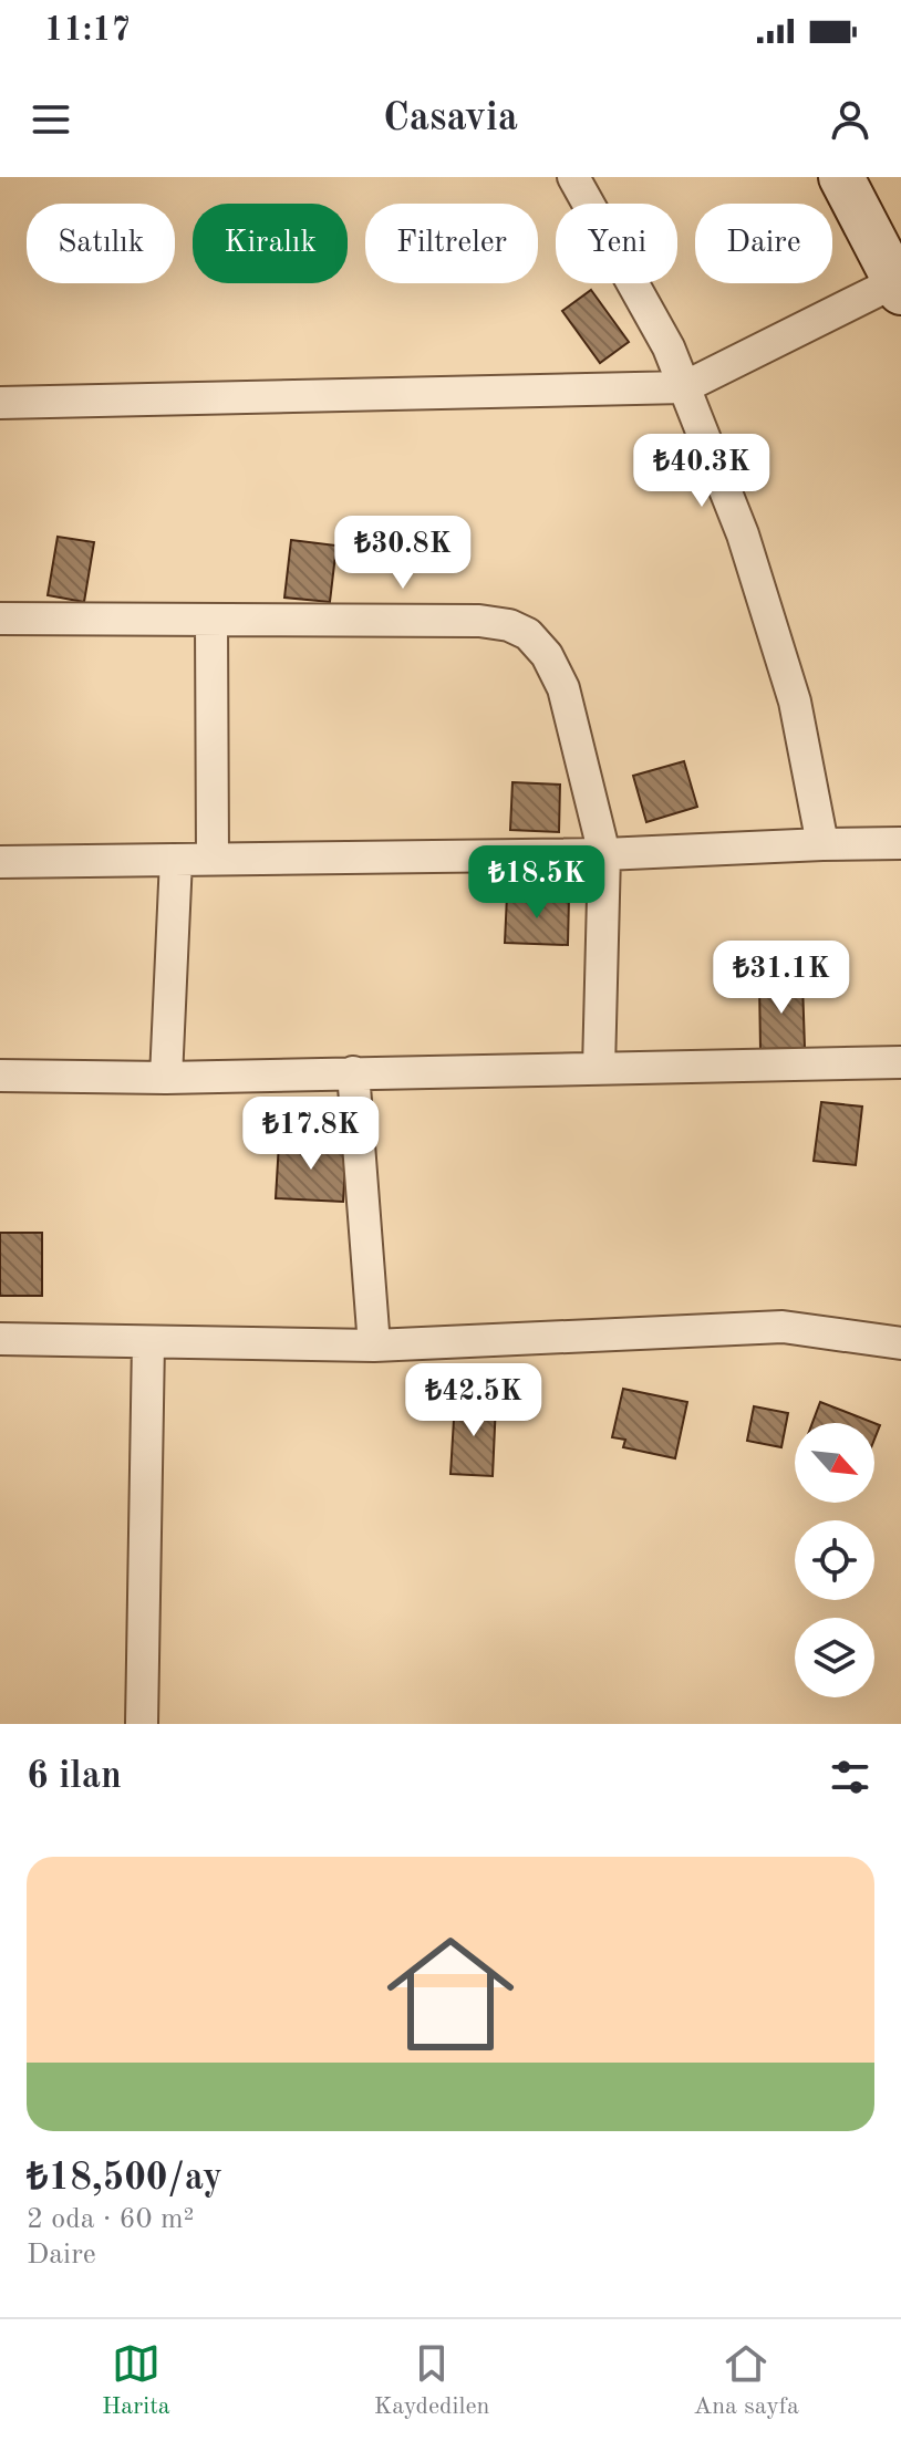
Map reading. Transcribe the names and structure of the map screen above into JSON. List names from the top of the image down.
{
  "north": "bottom right",
  "page": {
    "status": "11:17",
    "header": "Casavia",
    "chip": [
      "Satılık",
      "Kiralık",
      "Filtreler",
      "Yeni",
      "Daire"
    ],
    "price": [
      "₺40.3K",
      "₺30.8K",
      "₺18.5K",
      "₺31.1K",
      "₺17.8K",
      "₺42.5K"
    ],
    "heading": "6 ilan",
    "list": [
      {
        "name": "₺18,500/ay",
        "note": "2 oda · 60 m² · Daire"
      }
    ],
    "tabs": ["Harita", "Kaydedilen", "Ana sayfa"]
  }
}
